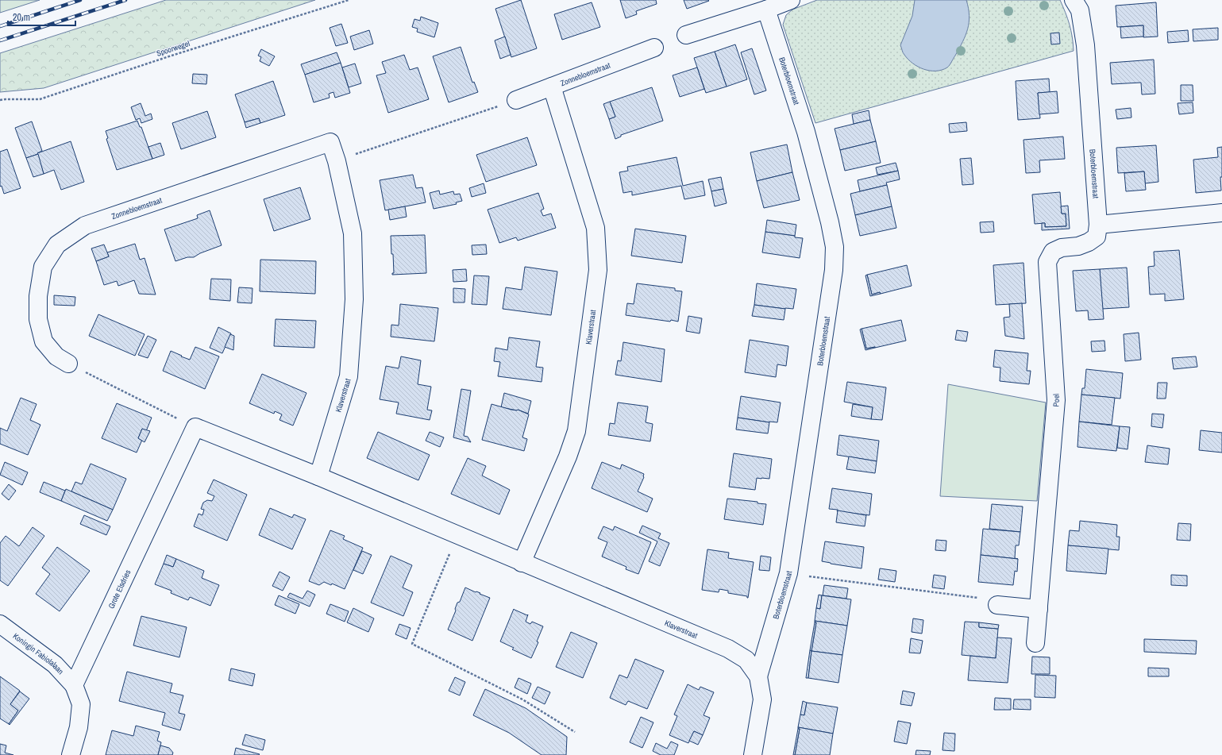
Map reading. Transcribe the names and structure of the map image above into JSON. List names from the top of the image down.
{
  "streets": {
    "street": [
      "Zonnebloemstraat",
      "Boterbloemstraat",
      "Klaverstraat",
      "Poel",
      "Grote Elsdries",
      "Koningin Fabiolalaan"
    ],
    "path": ["Spoorwegel"]
  },
  "crossings": [
    ["Zonnebloemstraat", "Klaverstraat"],
    ["Boterbloemstraat", "Klaverstraat"],
    ["Boterbloemstraat", "Poel"],
    ["Klaverstraat", "Grote Elsdries"],
    ["Grote Elsdries", "Koningin Fabiolalaan"]
  ],
  "scale_bar": "20 m"
}
